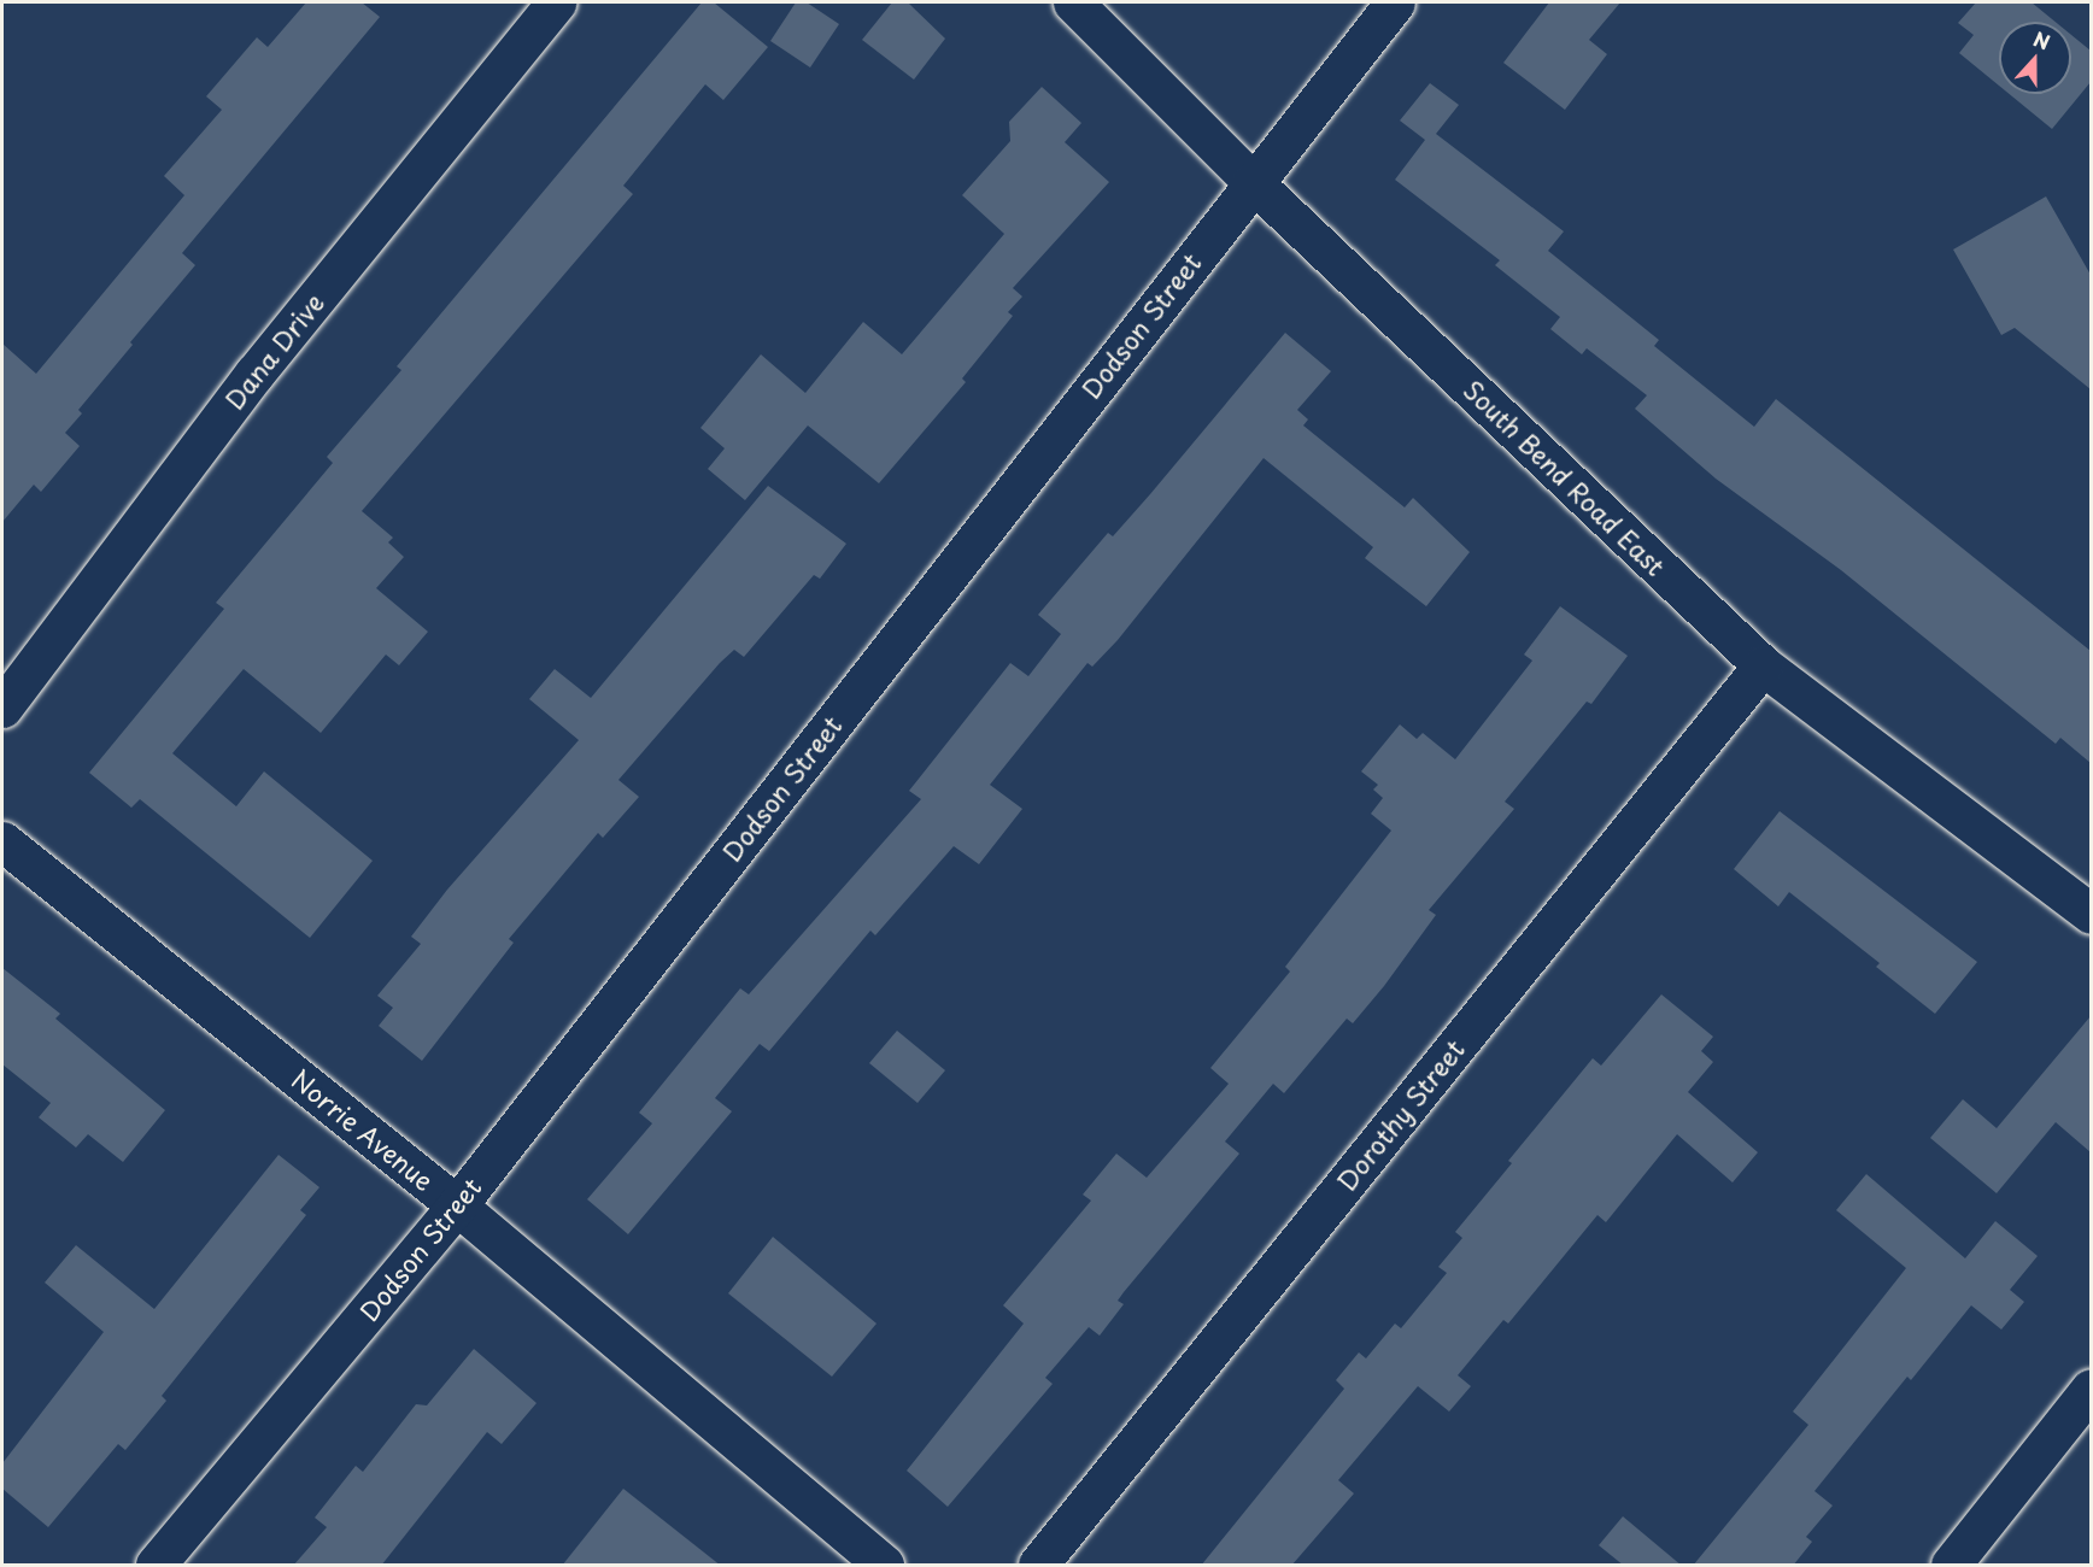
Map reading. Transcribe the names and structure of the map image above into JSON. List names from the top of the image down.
{
  "streets": {
    "street": [
      "Dodson Street",
      "Dana Drive",
      "South Bend Road East",
      "Dorothy Street",
      "Norrie Avenue"
    ]
  },
  "crossings": [
    ["Dodson Street", "South Bend Road East"],
    ["Dodson Street", "Norrie Avenue"],
    ["South Bend Road East", "Dorothy Street"]
  ],
  "north": "top"
}
